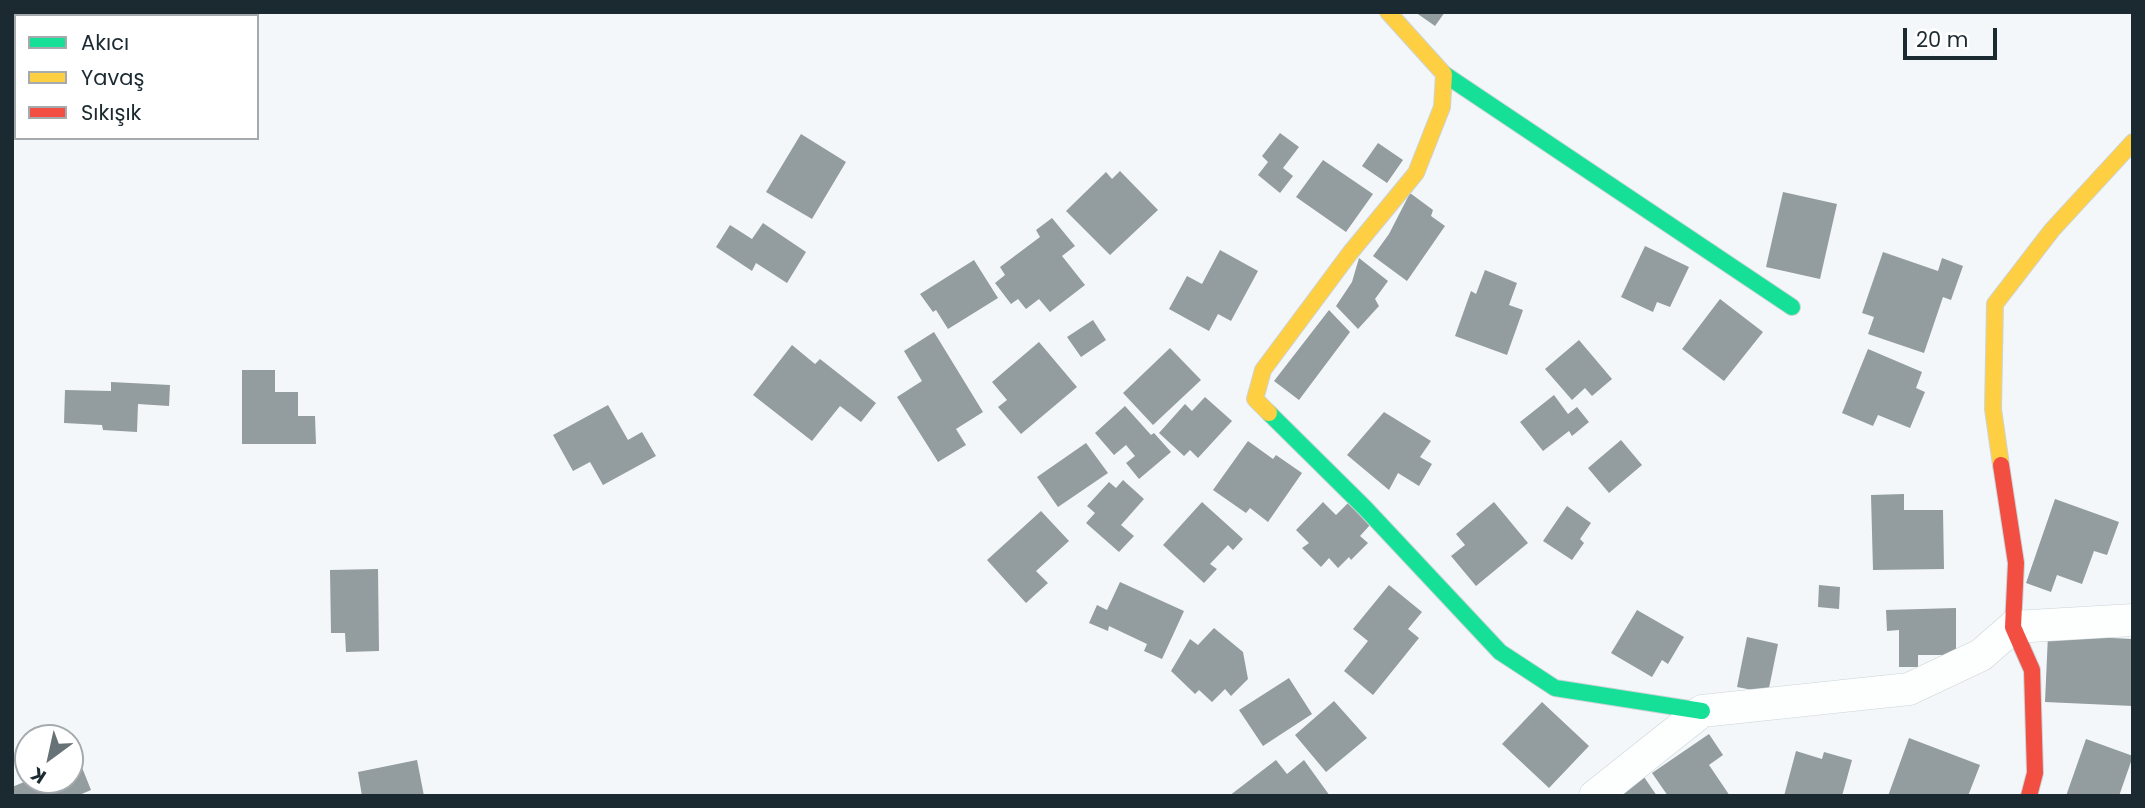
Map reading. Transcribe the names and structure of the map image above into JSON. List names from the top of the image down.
{
  "legend": ["Akıcı", "Yavaş", "Sıkışık"],
  "scale_bar": "20 m",
  "north": "bottom left"
}
